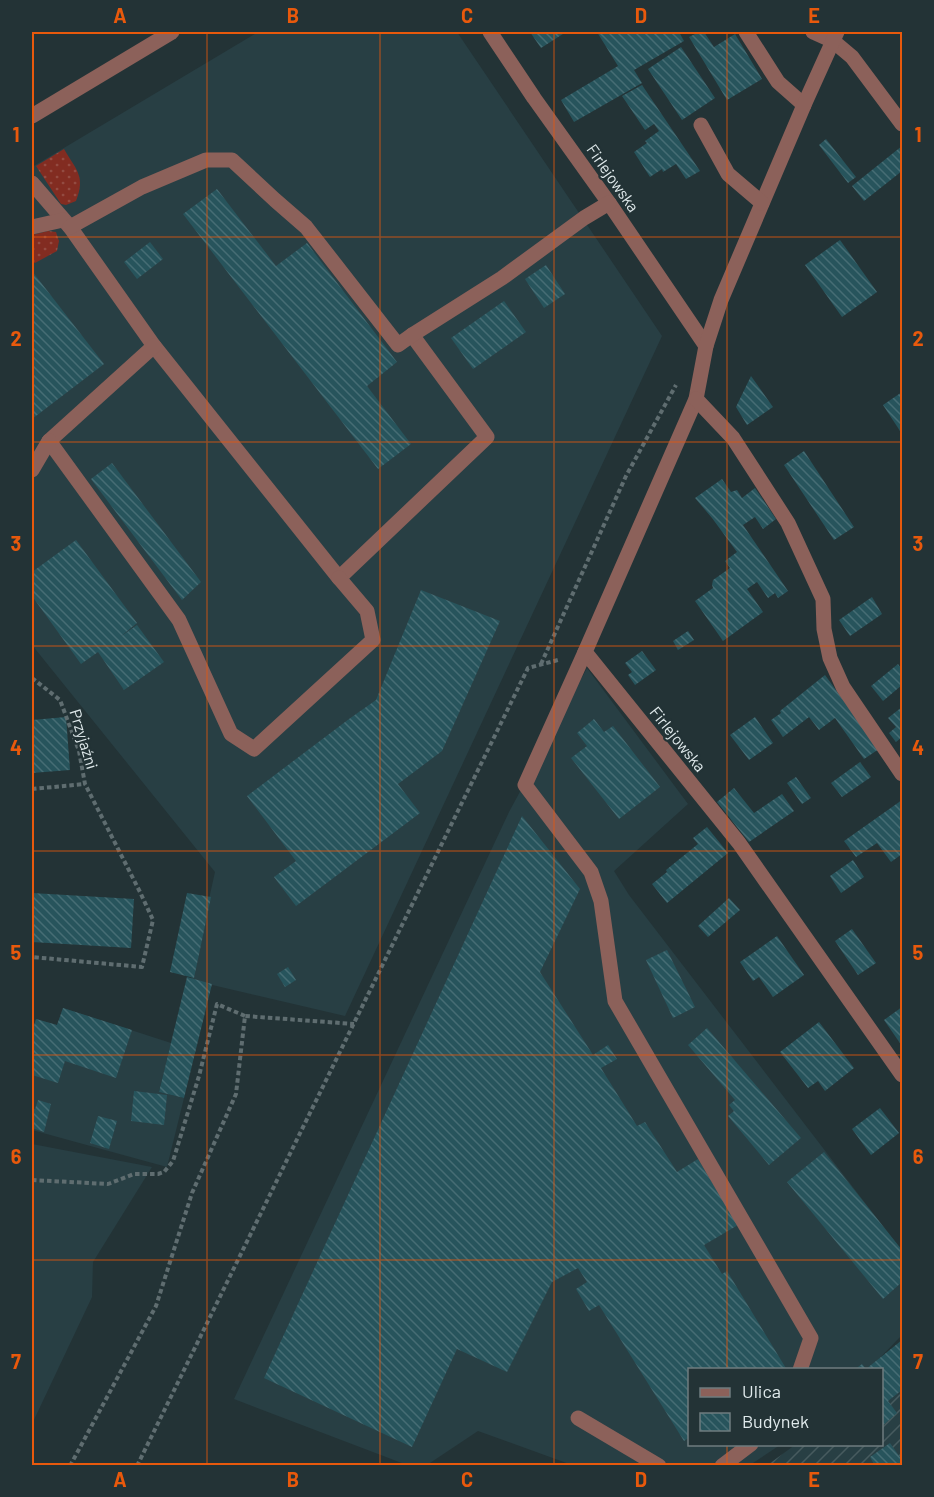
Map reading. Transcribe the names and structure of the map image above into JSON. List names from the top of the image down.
{
  "streets": {
    "street": ["Firlejowska"],
    "path": ["Przyjaźni"]
  },
  "legend": ["Ulica", "Budynek"],
  "grid": {
    "columns": [
      "A",
      "B",
      "C",
      "D",
      "E"
    ],
    "rows": [
      "1",
      "2",
      "3",
      "4",
      "5",
      "6",
      "7"
    ]
  }
}
